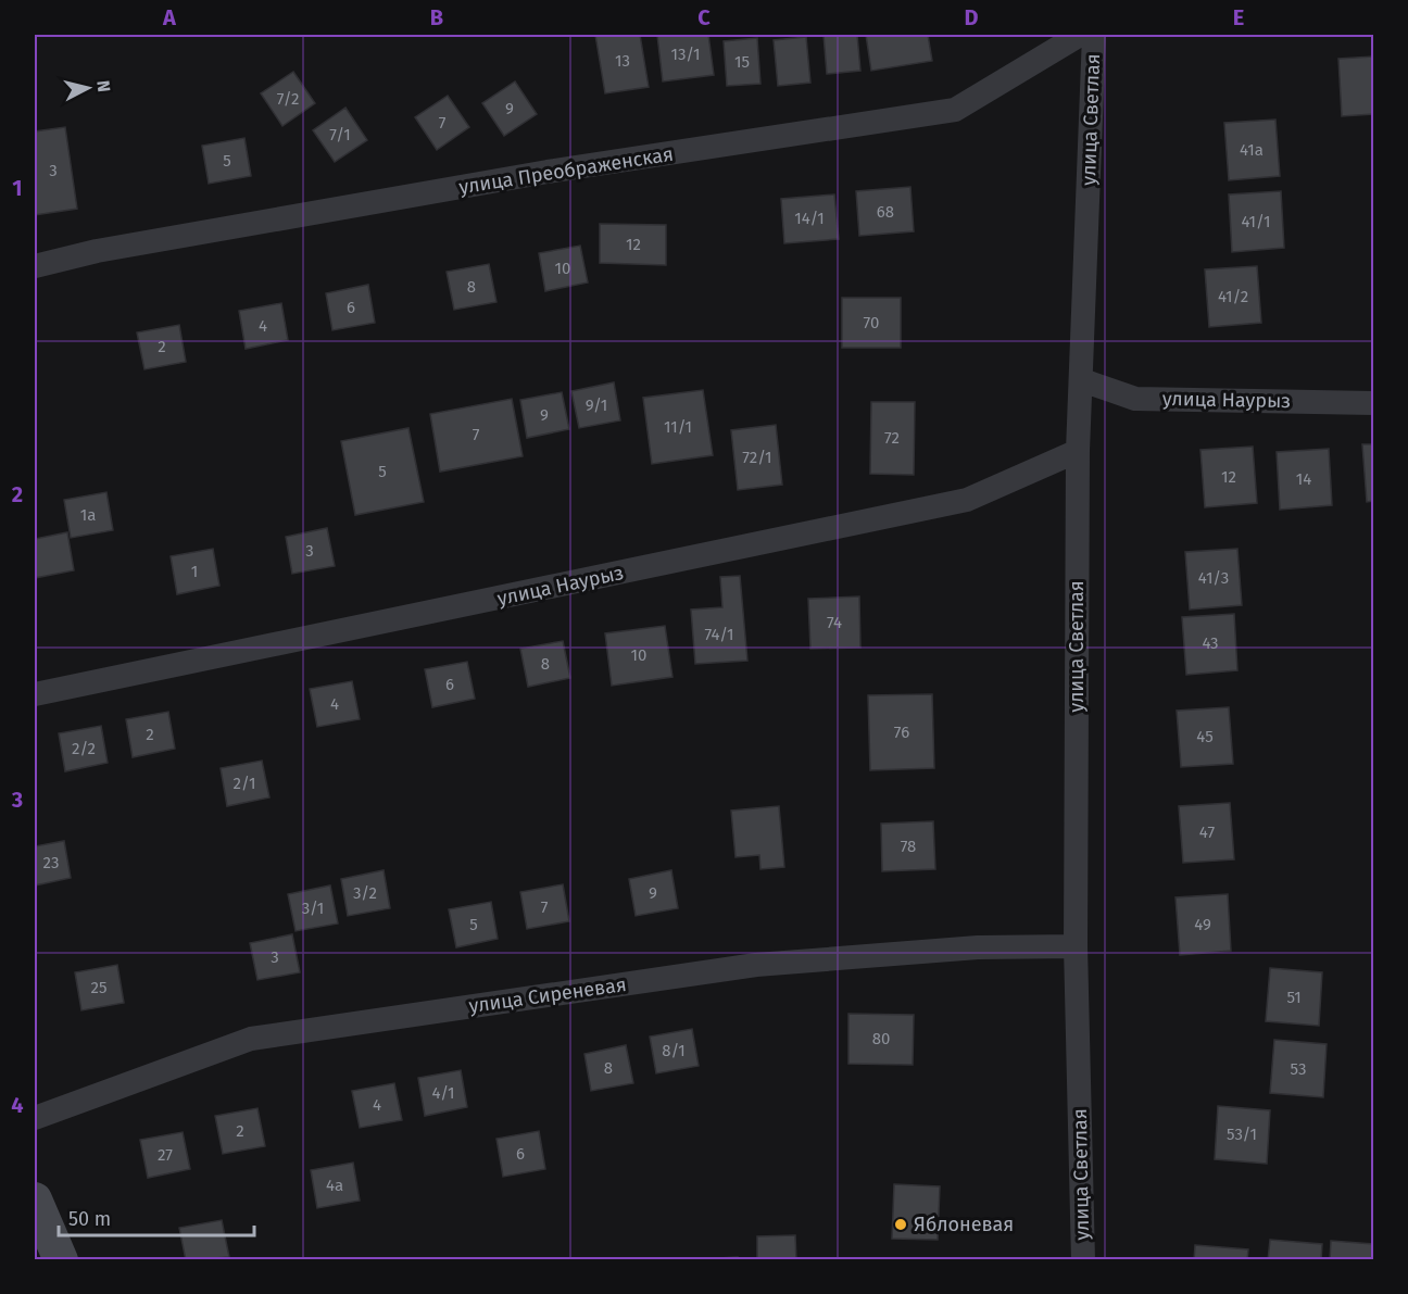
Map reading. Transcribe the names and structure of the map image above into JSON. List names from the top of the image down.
{
  "streets": {
    "street": [
      "улица Светлая",
      "улица Преображенская",
      "улица Наурыз",
      "улица Сиреневая"
    ]
  },
  "crossings": [
    ["улица Светлая", "улица Наурыз"],
    ["улица Светлая", "улица Сиреневая"]
  ],
  "places": ["Яблоневая"],
  "house_numbers": [
    "13/1",
    "13",
    "15",
    "7/2",
    "9",
    "7",
    "7/1",
    "41а",
    "5",
    "3",
    "68",
    "14/1",
    "41/1",
    "12",
    "10",
    "8",
    "41/2",
    "6",
    "70",
    "4",
    "2",
    "9/1",
    "9",
    "11/1",
    "7",
    "72",
    "72/1",
    "5",
    "12",
    "14",
    "1а",
    "3",
    "1",
    "41/3",
    "74",
    "74/1",
    "43",
    "10",
    "8",
    "6",
    "4",
    "76",
    "2",
    "45",
    "2/2",
    "2/1",
    "47",
    "78",
    "23",
    "3/2",
    "9",
    "7",
    "3/1",
    "5",
    "49",
    "3",
    "25",
    "51",
    "80",
    "8/1",
    "8",
    "53",
    "4/1",
    "4",
    "2",
    "53/1",
    "6",
    "27",
    "4а"
  ],
  "scale_bar": "50 m",
  "north": "right",
  "grid": {
    "columns": [
      "A",
      "B",
      "C",
      "D",
      "E"
    ],
    "rows": [
      "1",
      "2",
      "3",
      "4"
    ]
  }
}
